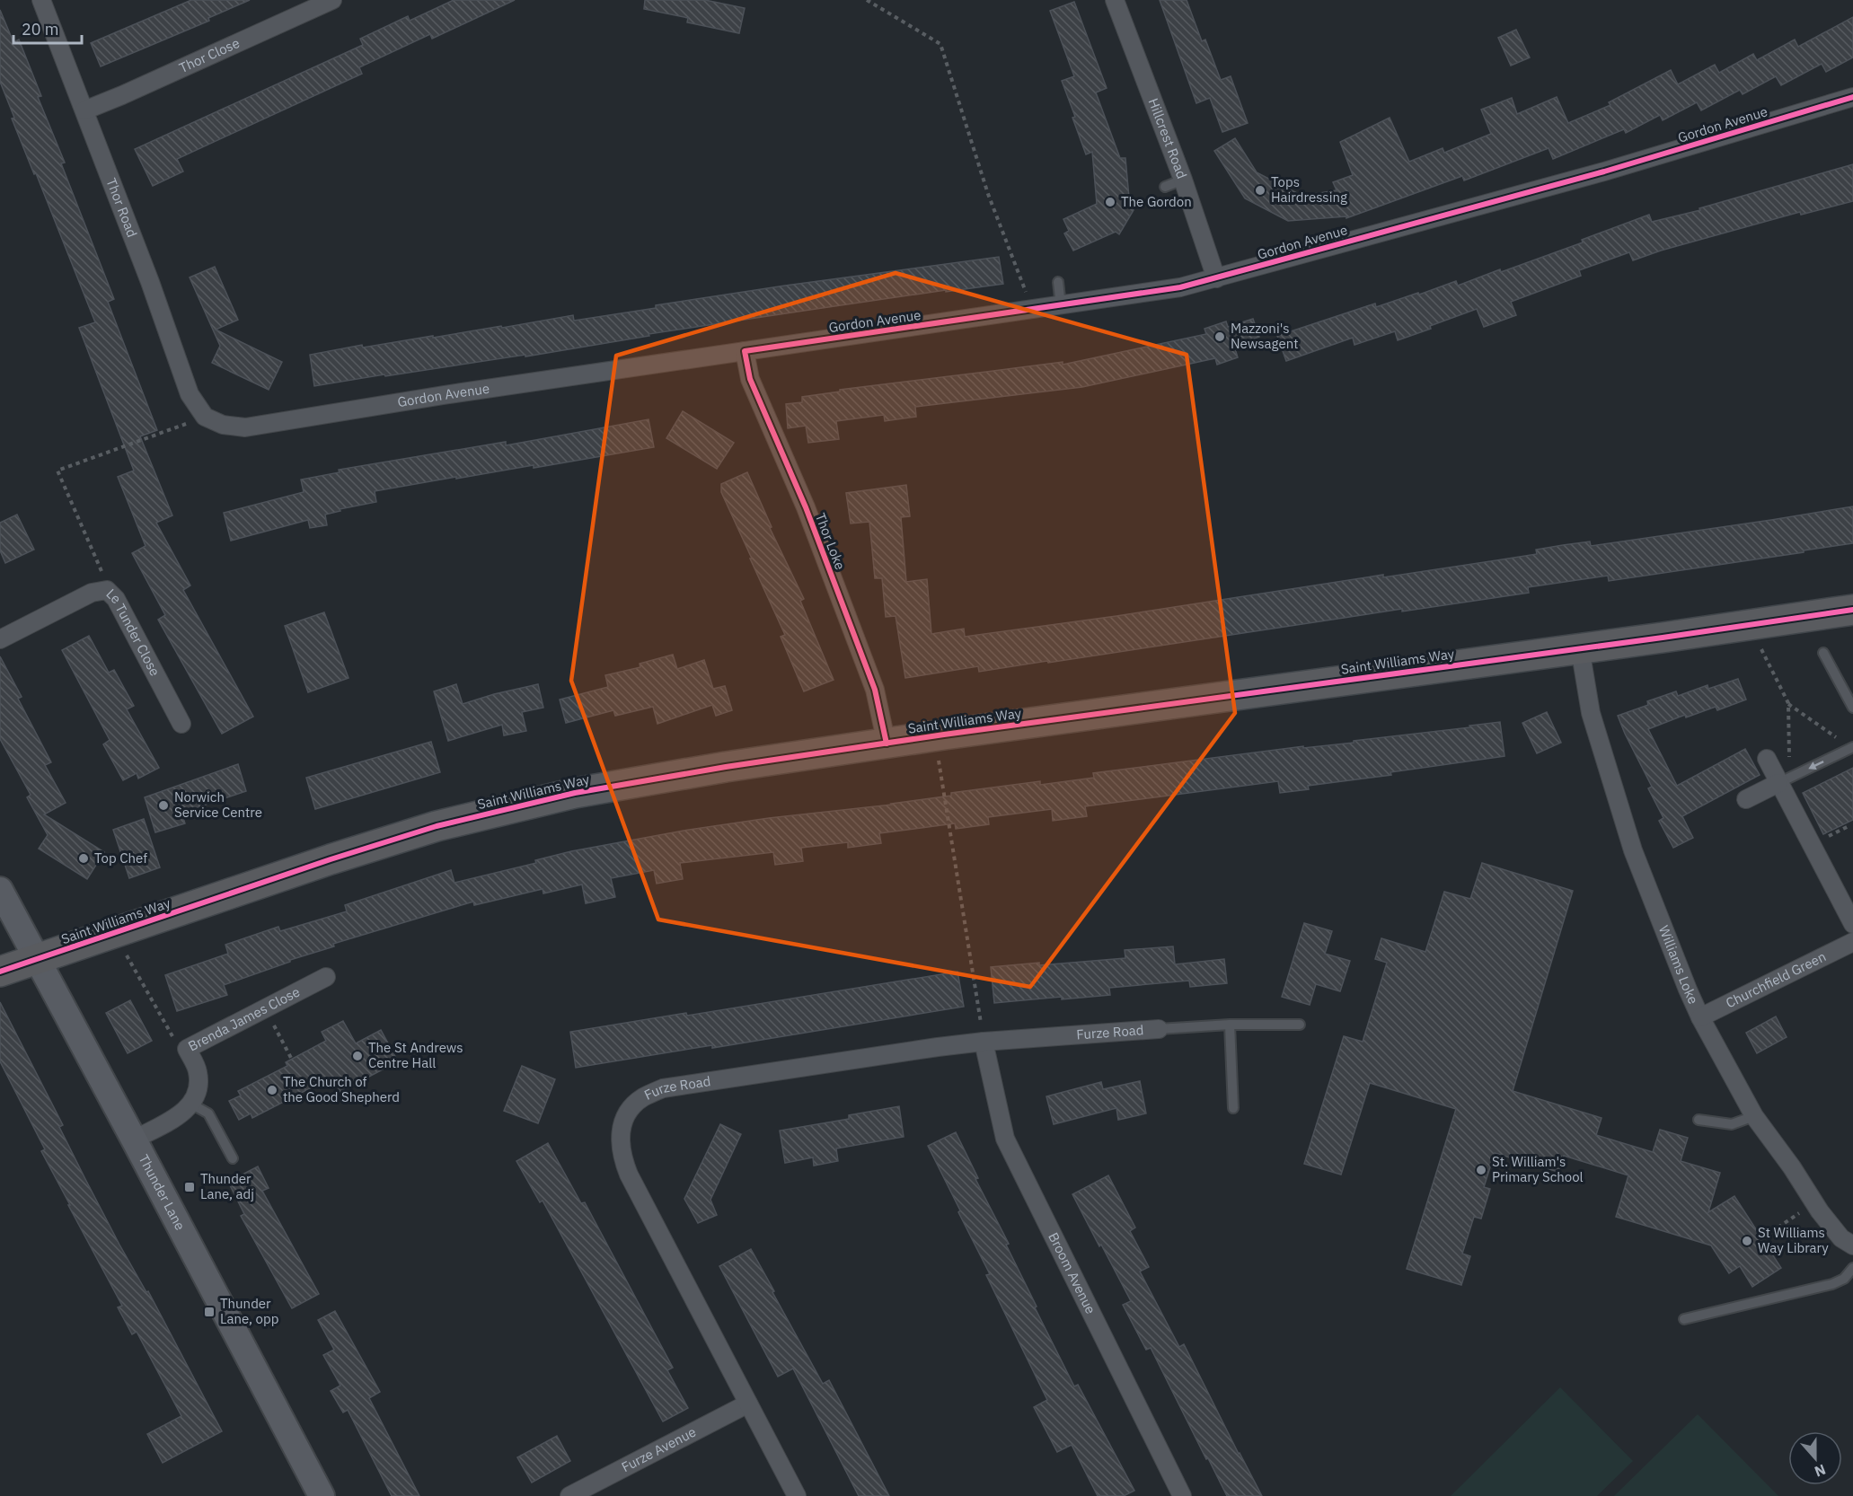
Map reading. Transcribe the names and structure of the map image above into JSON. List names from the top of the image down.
{
  "streets": {
    "highway": ["Saint Williams Way"],
    "street": [
      "Thor Close",
      "Gordon Avenue",
      "Hillcrest Road",
      "Thor Road",
      "Thor Loke",
      "Le Tunder Close",
      "Williams Loke",
      "Churchfield Green",
      "Brenda James Close",
      "Furze Road",
      "Thunder Lane",
      "Broom Avenue",
      "Furze Avenue"
    ]
  },
  "crossings": [
    ["Thor Close", "Thor Road"],
    ["Gordon Avenue", "Hillcrest Road"],
    ["Gordon Avenue", "Thor Road"],
    ["Gordon Avenue", "Thor Loke"],
    ["Thor Loke", "Saint Williams Way"],
    ["Saint Williams Way", "Williams Loke"],
    ["Saint Williams Way", "Thunder Lane"],
    ["Williams Loke", "Churchfield Green"],
    ["Furze Road", "Broom Avenue"],
    ["Furze Road", "Furze Avenue"]
  ],
  "places": {
    "other": [
      "Tops Hairdressing",
      "The Gordon",
      "Mazzoni's Newsagent",
      "Norwich Service Centre",
      "Top Chef",
      "The St Andrews Centre Hall",
      "The Church of the Good Shepherd",
      "St. William's Primary School",
      "St Williams Way Library"
    ],
    "transit": ["Thunder Lane, adj", "Thunder Lane, opp"]
  },
  "scale_bar": "20 m",
  "north": "bottom"
}
